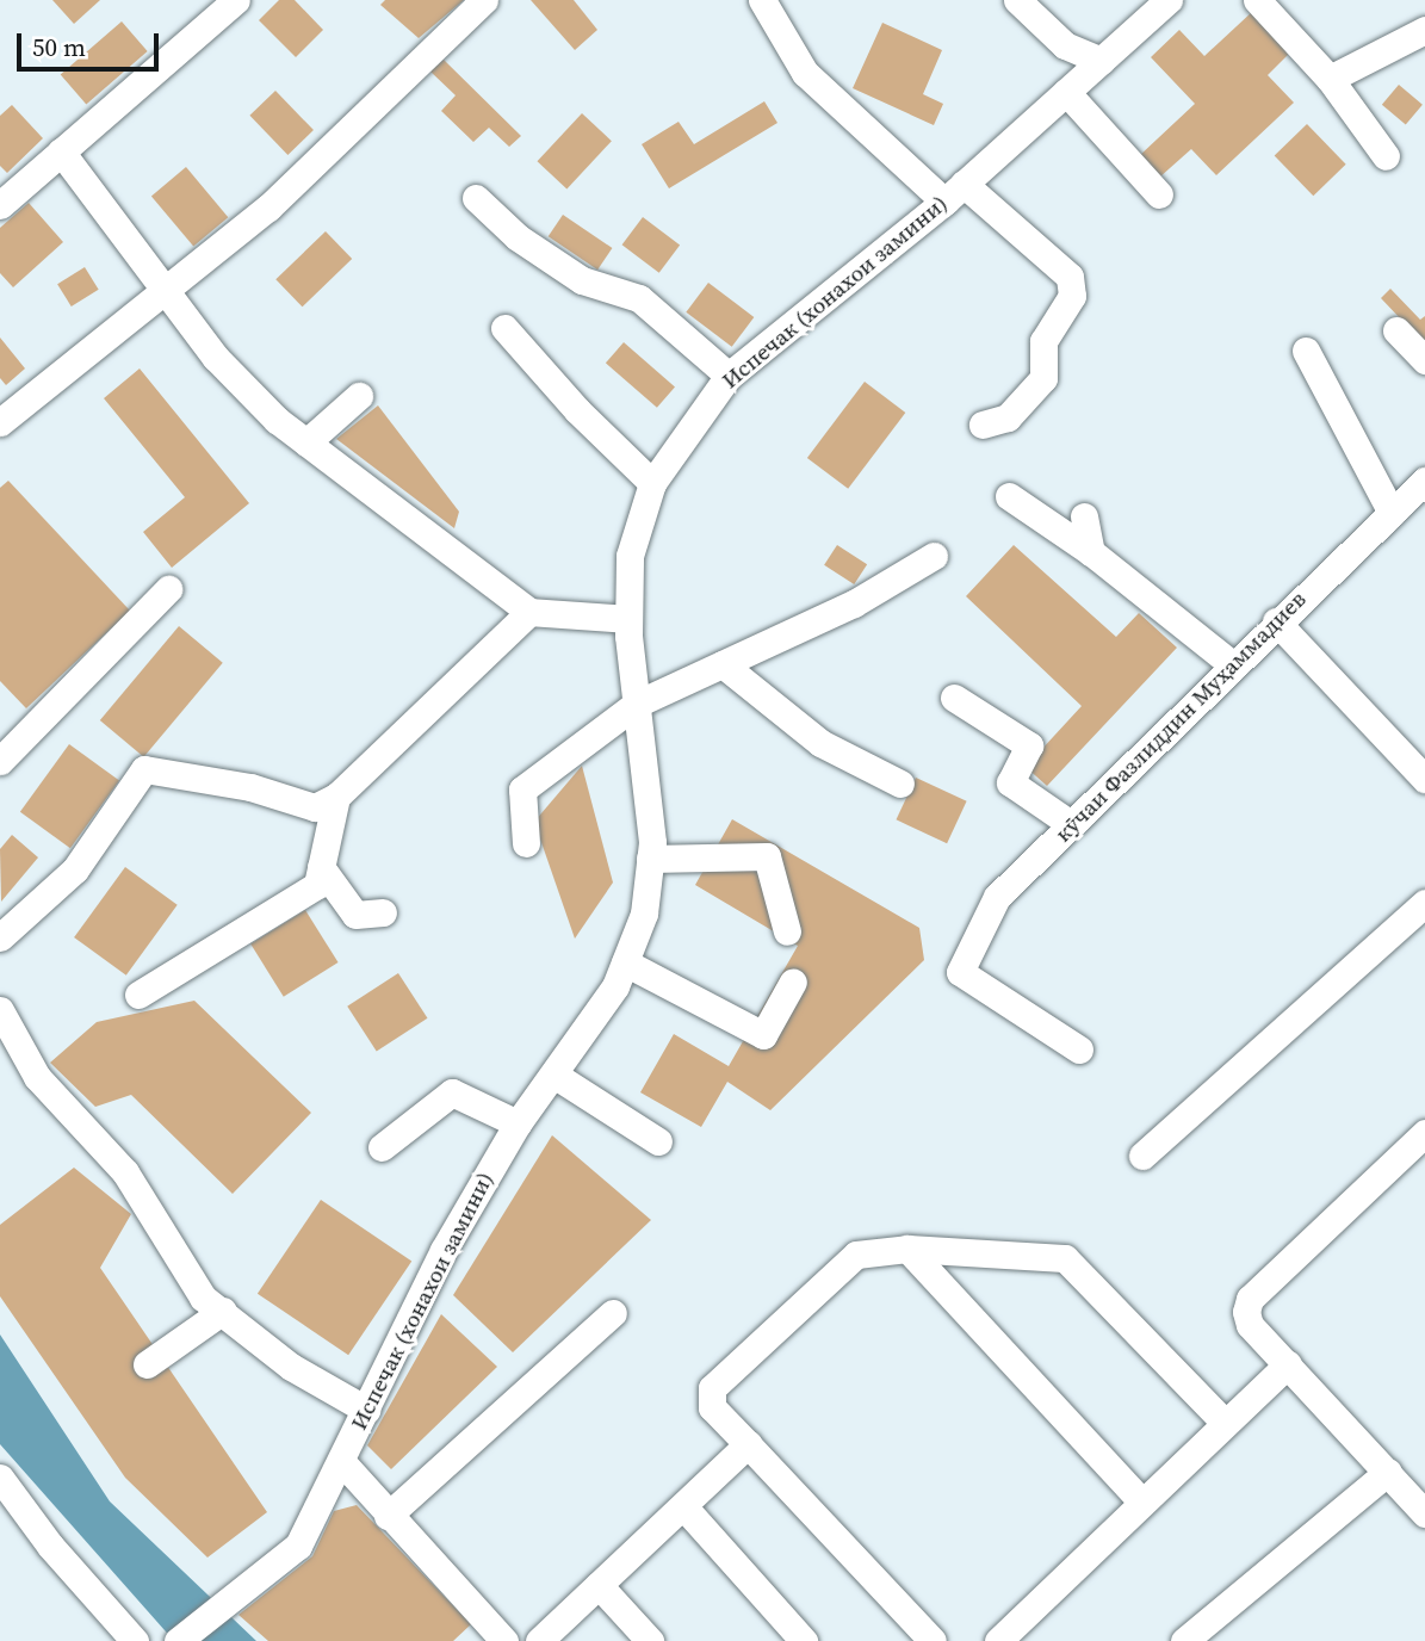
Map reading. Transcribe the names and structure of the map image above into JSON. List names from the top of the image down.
{
  "streets": {
    "street": ["Испечак (хонахои замини)", "кӯчаи Фазлиддин Муҳаммадиев"]
  },
  "scale_bar": "50 m"
}
